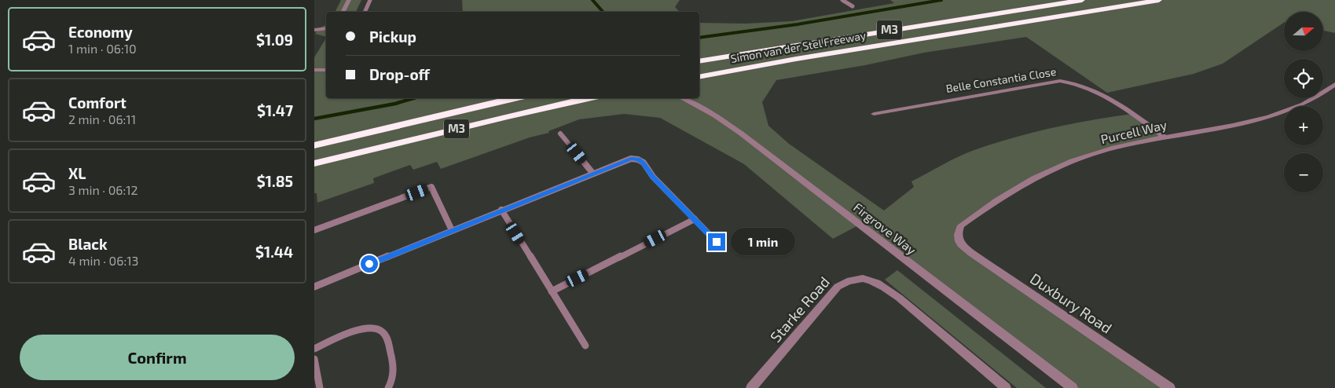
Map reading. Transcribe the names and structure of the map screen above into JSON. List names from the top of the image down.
{
  "streets": {
    "highway": ["M3", "Simon van der Stel Freeway"],
    "street": [
      "Belle Constantia Close",
      "Purcell Way",
      "Firgrove Way",
      "Duxbury Road",
      "Starke Road"
    ]
  },
  "crossings": [
    ["Belle Constantia Close", "Purcell Way"],
    ["Purcell Way", "Duxbury Road"]
  ],
  "north": "right",
  "page": {
    "list": [
      {
        "name": "Economy",
        "note": "1 min · 06:10",
        "value": "$1.09"
      },
      {
        "name": "Comfort",
        "note": "2 min · 06:11",
        "value": "$1.47"
      },
      {
        "name": "XL",
        "note": "3 min · 06:12",
        "value": "$1.85"
      },
      {
        "name": "Black",
        "note": "4 min · 06:13",
        "value": "$1.44"
      }
    ],
    "map_buttons": ["+", "−"],
    "banner": ["Pickup", "Drop-off"],
    "bubble": "1 min",
    "buttons": "Confirm"
  }
}
